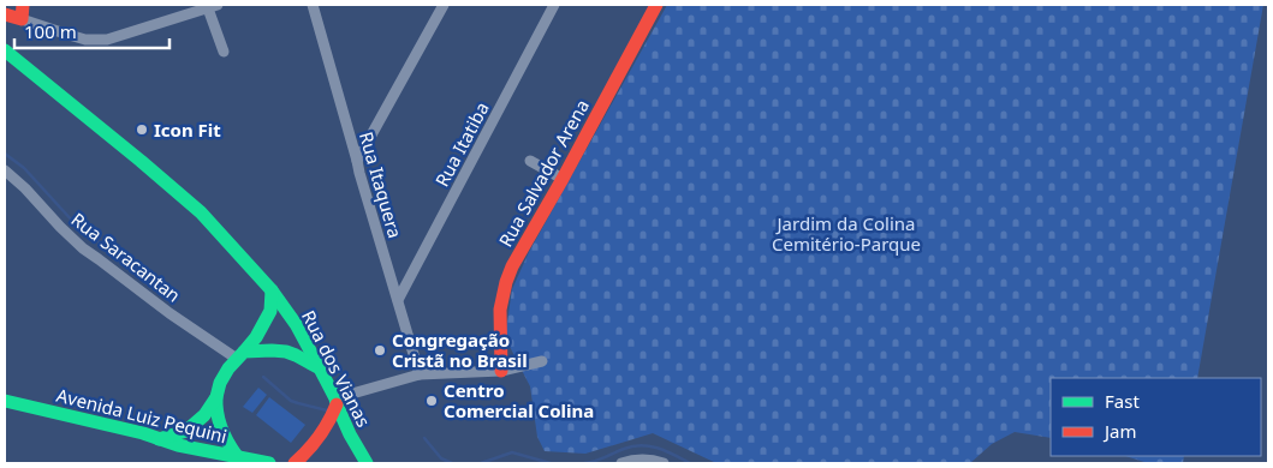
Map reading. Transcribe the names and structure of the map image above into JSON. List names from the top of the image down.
{
  "streets": {
    "street": [
      "Rua Itatiba",
      "Rua Salvador Arena",
      "Rua Itaquera",
      "Rua Saracantan",
      "Rua dos Vianas",
      "Avenida Luiz Pequini"
    ]
  },
  "crossings": [
    ["Rua Itatiba", "Rua Itaquera"]
  ],
  "parks": ["Jardim da Colina Cemitério-Parque"],
  "places": ["Icon Fit", "Congregação Cristã no Brasil", "Centro Comercial Colina"],
  "legend": ["Fast", "Jam"],
  "scale_bar": "100 m"
}
